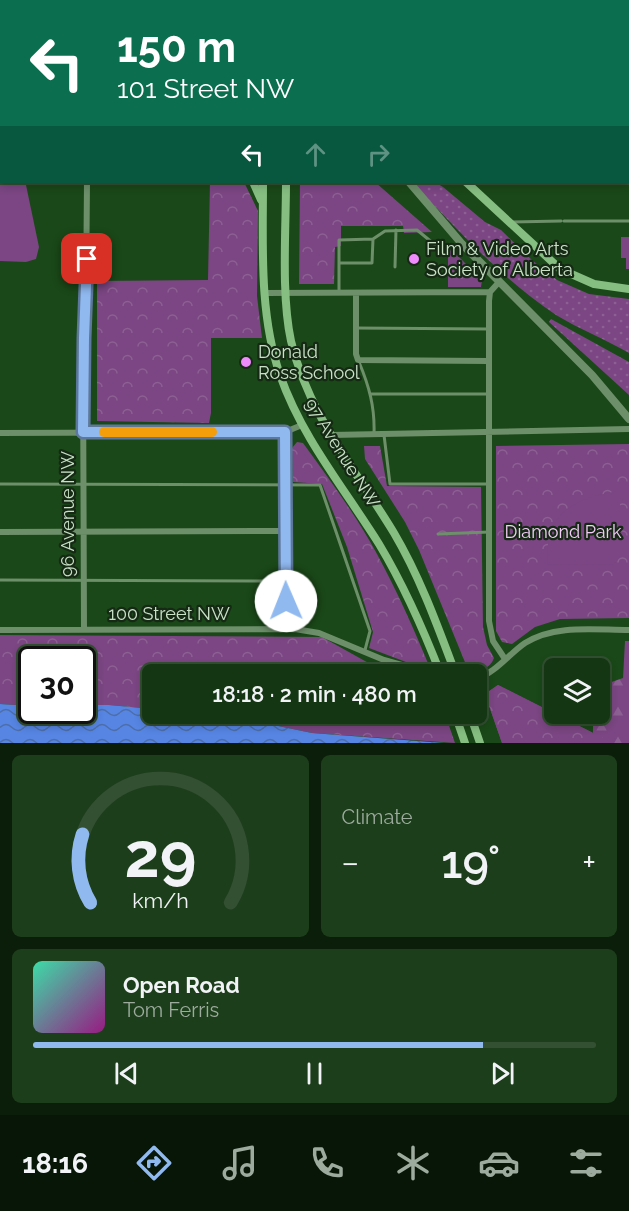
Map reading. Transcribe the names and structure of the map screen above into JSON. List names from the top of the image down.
{
  "streets": {
    "main road": ["97 Avenue NW"],
    "street": ["96 Avenue NW", "100 Street NW"]
  },
  "crossings": [
    ["97 Avenue NW", "100 Street NW"],
    ["96 Avenue NW", "100 Street NW"]
  ],
  "parks": ["Diamond Park"],
  "places": ["Film & Video Arts Society of Alberta", "Donald Ross School"],
  "page": {
    "turn": ["150 m", "101 Street NW"],
    "limit": "30",
    "trip": "18:18 · 2 min · 480 m",
    "tile": "Climate",
    "heat": ["−", "19°", "+"],
    "song": ["Open Road", "Tom Ferris"],
    "tabs": "18:16",
    "gauge": ["29", "km/h"]
  }
}
